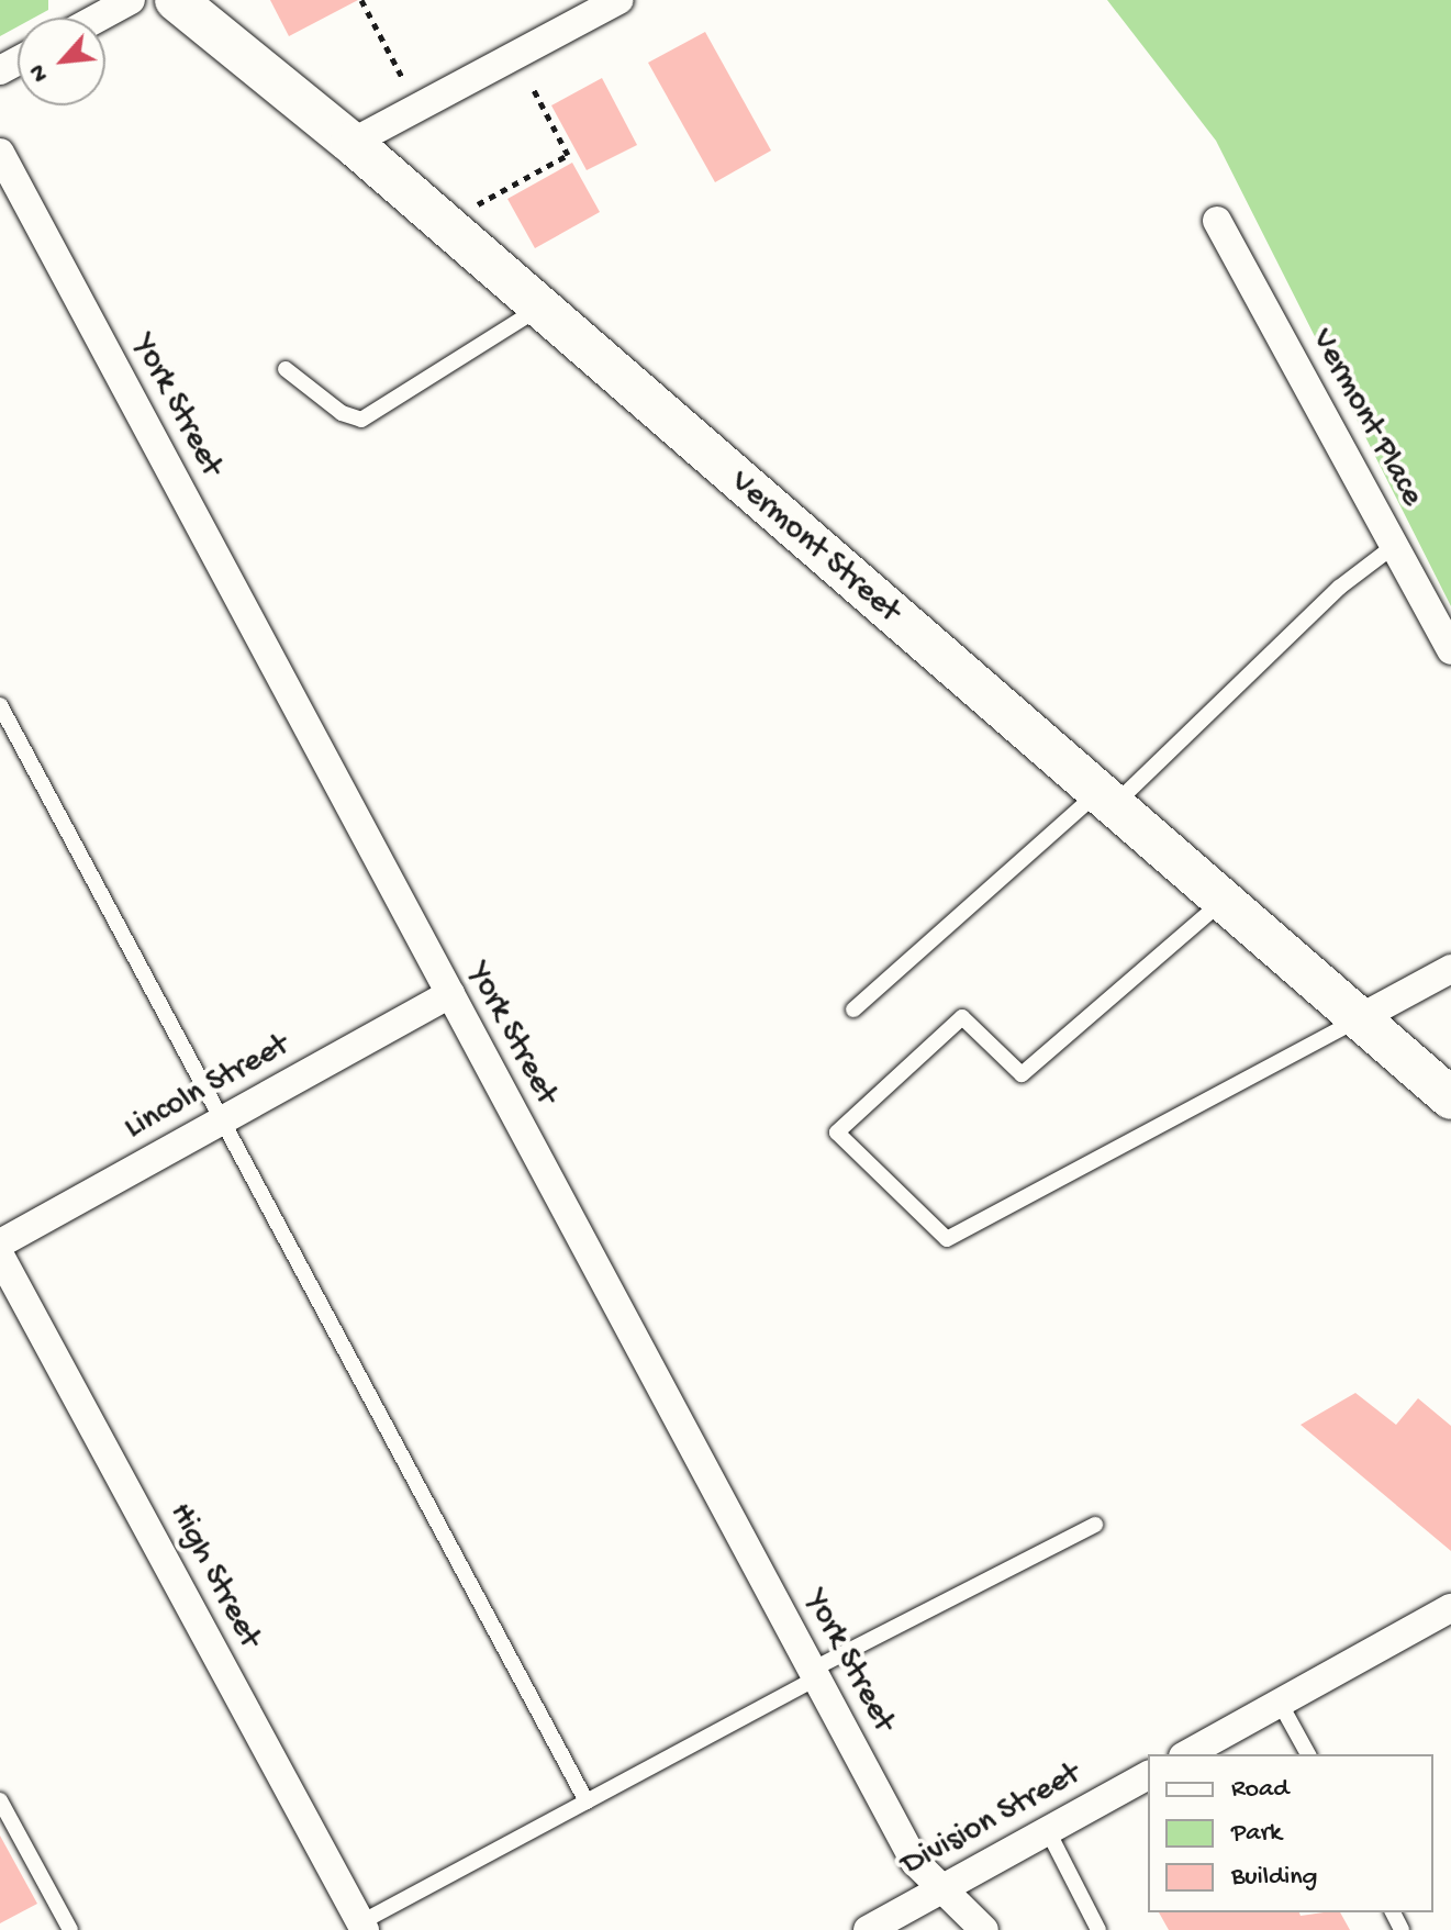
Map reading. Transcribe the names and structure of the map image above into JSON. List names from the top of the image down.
{
  "streets": {
    "street": [
      "York Street",
      "Vermont Place",
      "Vermont Street",
      "Lincoln Street",
      "High Street",
      "Division Street"
    ]
  },
  "crossings": [
    ["York Street", "Lincoln Street"],
    ["York Street", "Division Street"]
  ],
  "legend": ["Road", "Park", "Building"],
  "north": "bottom left"
}
